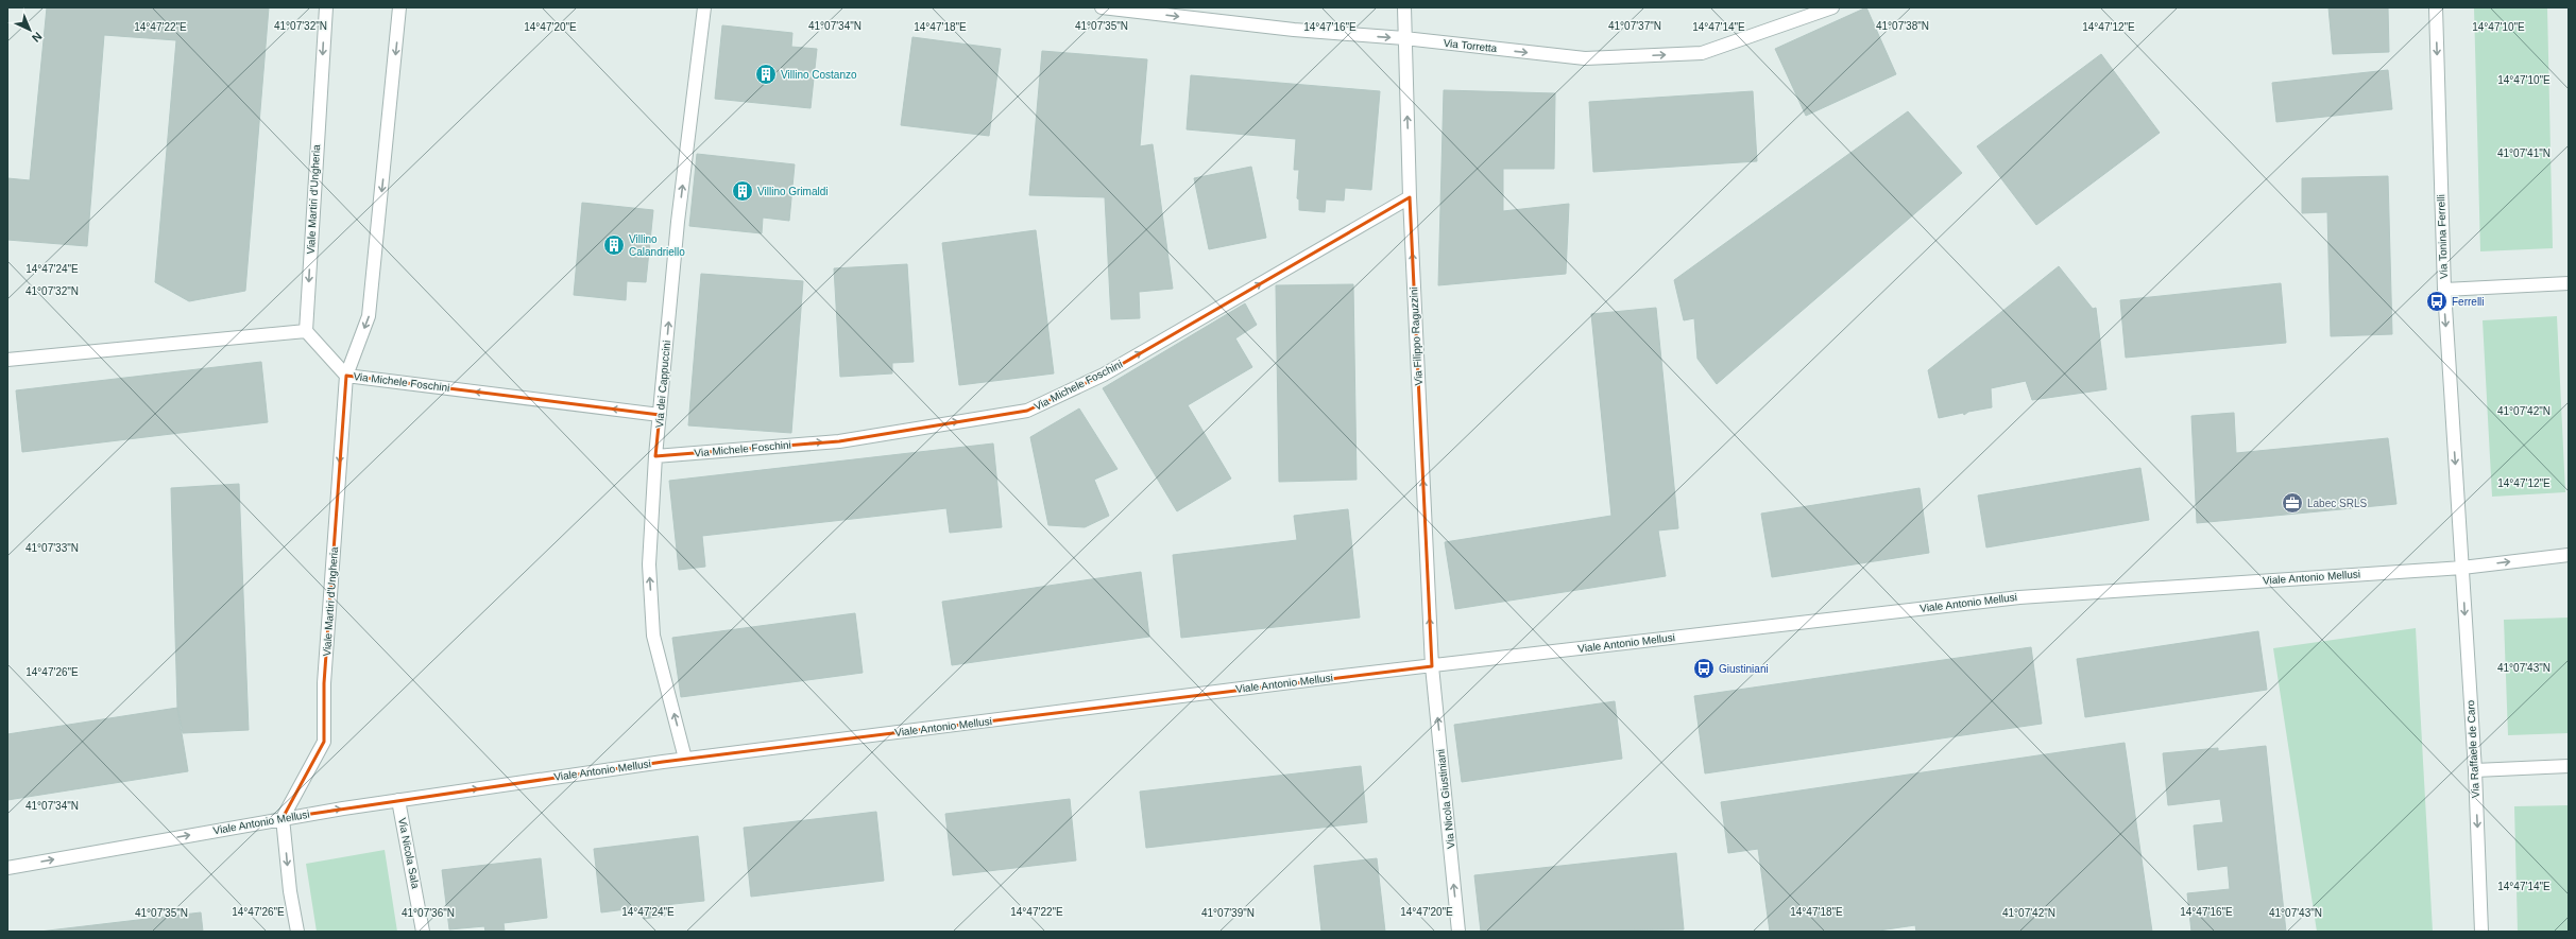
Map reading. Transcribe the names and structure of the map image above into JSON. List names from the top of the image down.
{
  "streets": {
    "street": [
      "Via Torretta",
      "Viale Martiri d'Ungheria",
      "Via Tonina Ferrelli",
      "Via Filippo Raguzzini",
      "Via Michele Foschini",
      "Via dei Cappuccini",
      "Viale Antonio Mellusi",
      "Via Raffaele de Caro",
      "Via Nicola Giustiniani",
      "Via Nicola Sala"
    ]
  },
  "crossings": [
    ["Via Torretta", "Via Filippo Raguzzini"],
    ["Viale Martiri d'Ungheria", "Via Michele Foschini"],
    ["Viale Martiri d'Ungheria", "Viale Antonio Mellusi"],
    ["Via Tonina Ferrelli", "Viale Antonio Mellusi"],
    ["Via Tonina Ferrelli", "Via Raffaele de Caro"],
    ["Via Filippo Raguzzini", "Via Michele Foschini"],
    ["Via Filippo Raguzzini", "Viale Antonio Mellusi"],
    ["Via Filippo Raguzzini", "Via Nicola Giustiniani"],
    ["Via Michele Foschini", "Via dei Cappuccini"],
    ["Via dei Cappuccini", "Viale Antonio Mellusi"],
    ["Viale Antonio Mellusi", "Via Raffaele de Caro"],
    ["Viale Antonio Mellusi", "Via Nicola Giustiniani"],
    ["Viale Antonio Mellusi", "Via Nicola Sala"]
  ],
  "one_way": [
    "Via Torretta",
    "Viale Martiri d'Ungheria",
    "Via Tonina Ferrelli",
    "Via Filippo Raguzzini",
    "Via dei Cappuccini",
    "Via Raffaele de Caro",
    "Via Nicola Giustiniani"
  ],
  "places": {
    "building": ["Villino Costanzo", "Villino Grimaldi", "Villino Calandriello"],
    "bus stop": ["Ferrelli", "Giustiniani"],
    "office": ["Labec SRLS"]
  },
  "north": "bottom right",
  "coordinates": [
    "41°07'32\"N",
    "41°07'34\"N",
    "41°07'35\"N",
    "41°07'37\"N",
    "41°07'38\"N",
    "14°47'22\"E",
    "14°47'20\"E",
    "14°47'18\"E",
    "14°47'16\"E",
    "14°47'14\"E",
    "14°47'12\"E",
    "14°47'10\"E",
    "41°07'41\"N",
    "14°47'24\"E",
    "41°07'42\"N",
    "41°07'33\"N",
    "41°07'43\"N",
    "14°47'26\"E",
    "41°07'36\"N",
    "41°07'39\"N"
  ]
}
